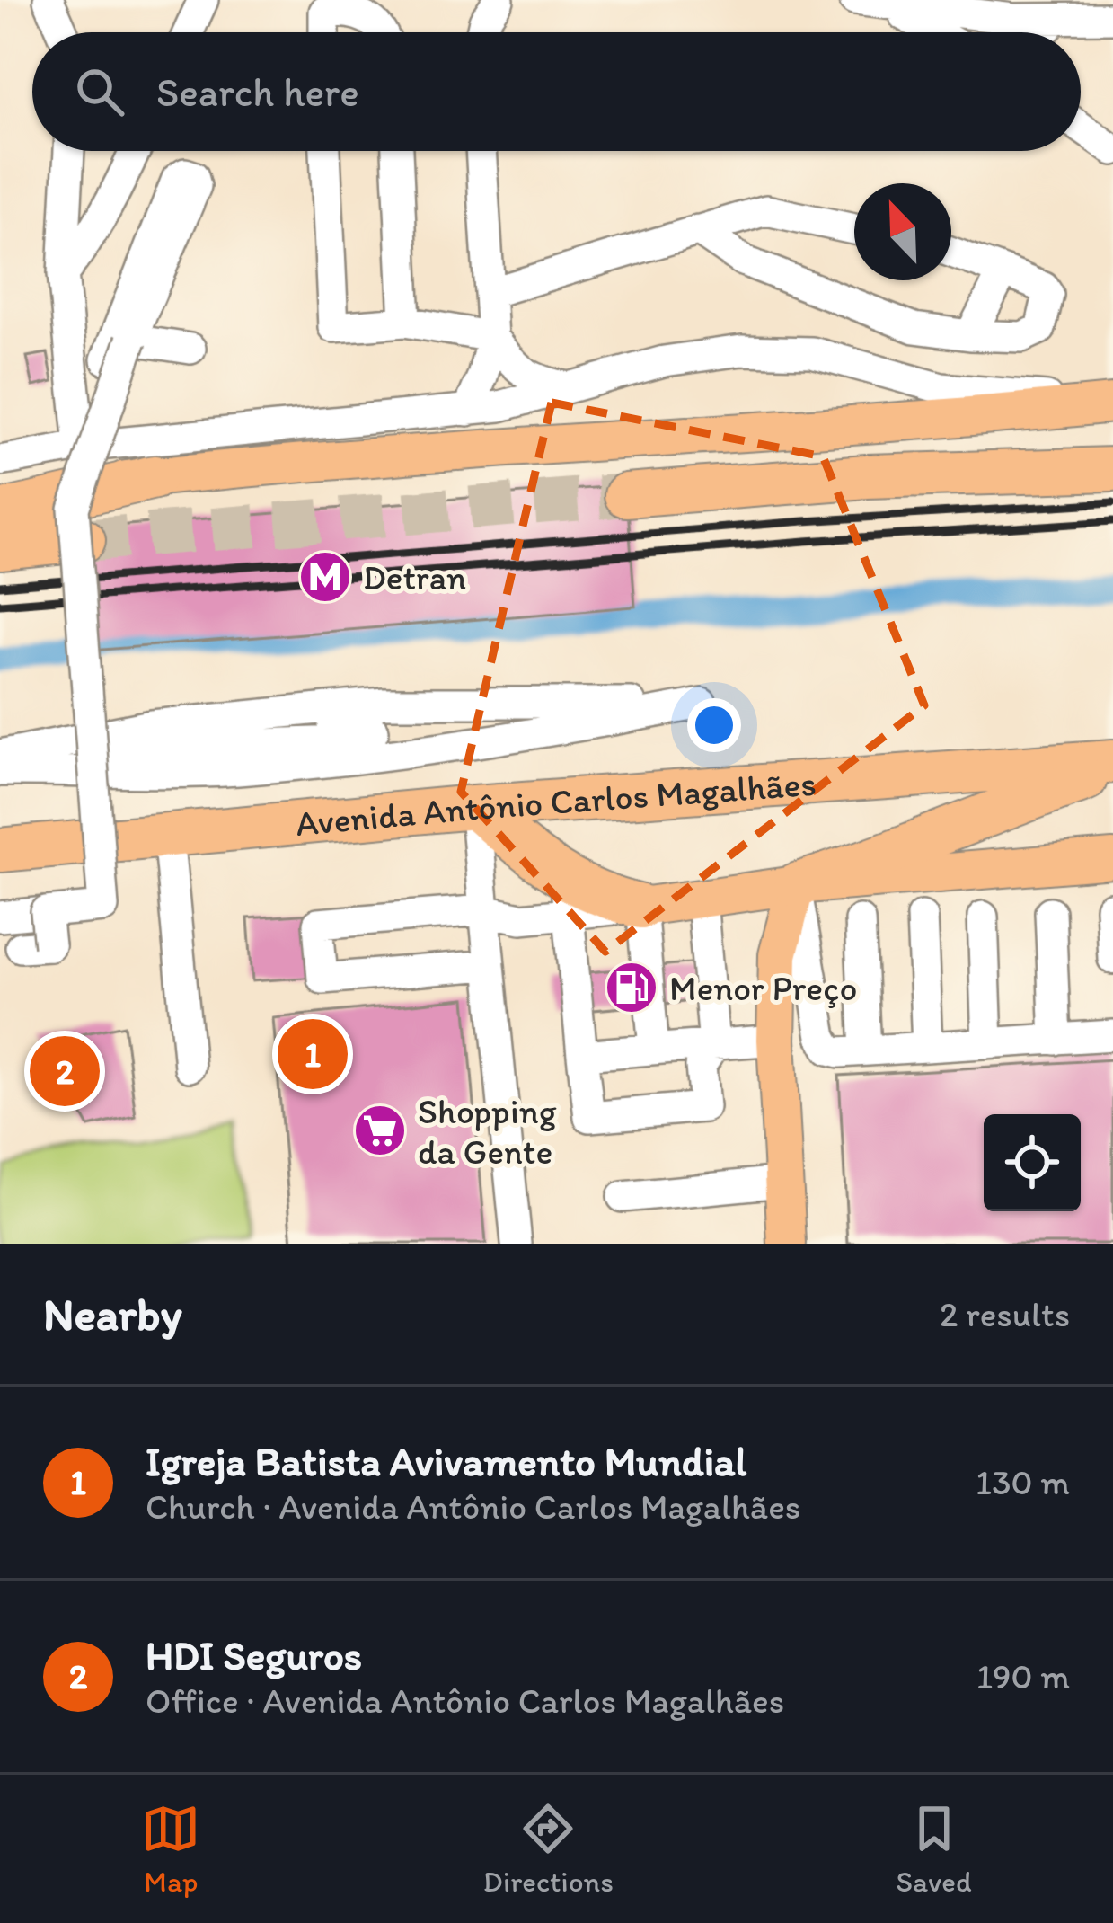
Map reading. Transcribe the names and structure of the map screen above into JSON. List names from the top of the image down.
{
  "streets": {
    "highway": ["Avenida Antônio Carlos Magalhães"]
  },
  "places": {
    "metro station": ["Detran"],
    "fuel station": ["Menor Preço"],
    "supermarket": ["Shopping da Gente"]
  },
  "north": "top left",
  "page": {
    "search": "Search here",
    "pins": ["1", "2"],
    "heading": ["Nearby", "2 results"],
    "list": [
      {
        "mark": "1",
        "name": "Igreja Batista Avivamento Mundial",
        "note": "Church · Avenida Antônio Carlos Magalhães",
        "value": "130 m"
      },
      {
        "mark": "2",
        "name": "HDI Seguros",
        "note": "Office · Avenida Antônio Carlos Magalhães",
        "value": "190 m"
      }
    ],
    "nav": ["Map", "Directions", "Saved"]
  }
}
